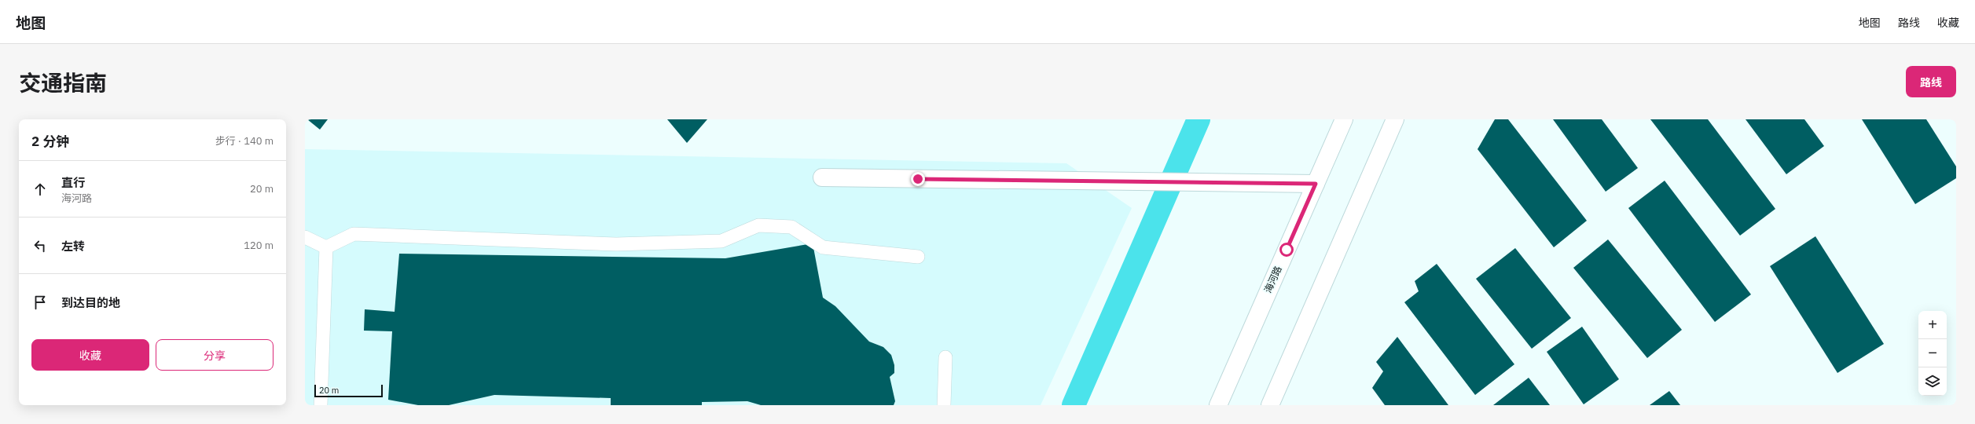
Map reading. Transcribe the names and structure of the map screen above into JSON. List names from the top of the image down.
{
  "streets": {
    "street": ["海河路"]
  },
  "scale_bar": "20 m",
  "page": {
    "header": "地图",
    "nav": ["地图", "路线", "收藏"],
    "title": "交通指南",
    "buttons": [
      "路线",
      ["收藏", "分享"]
    ],
    "heading": ["2 分钟", "步行 · 140 m"],
    "list": [
      ["直行", "海河路", "20 m"],
      ["左转", "120 m"],
      "到达目的地"
    ],
    "map_buttons": ["+", "−"],
    "scale": "20 m"
  }
}
